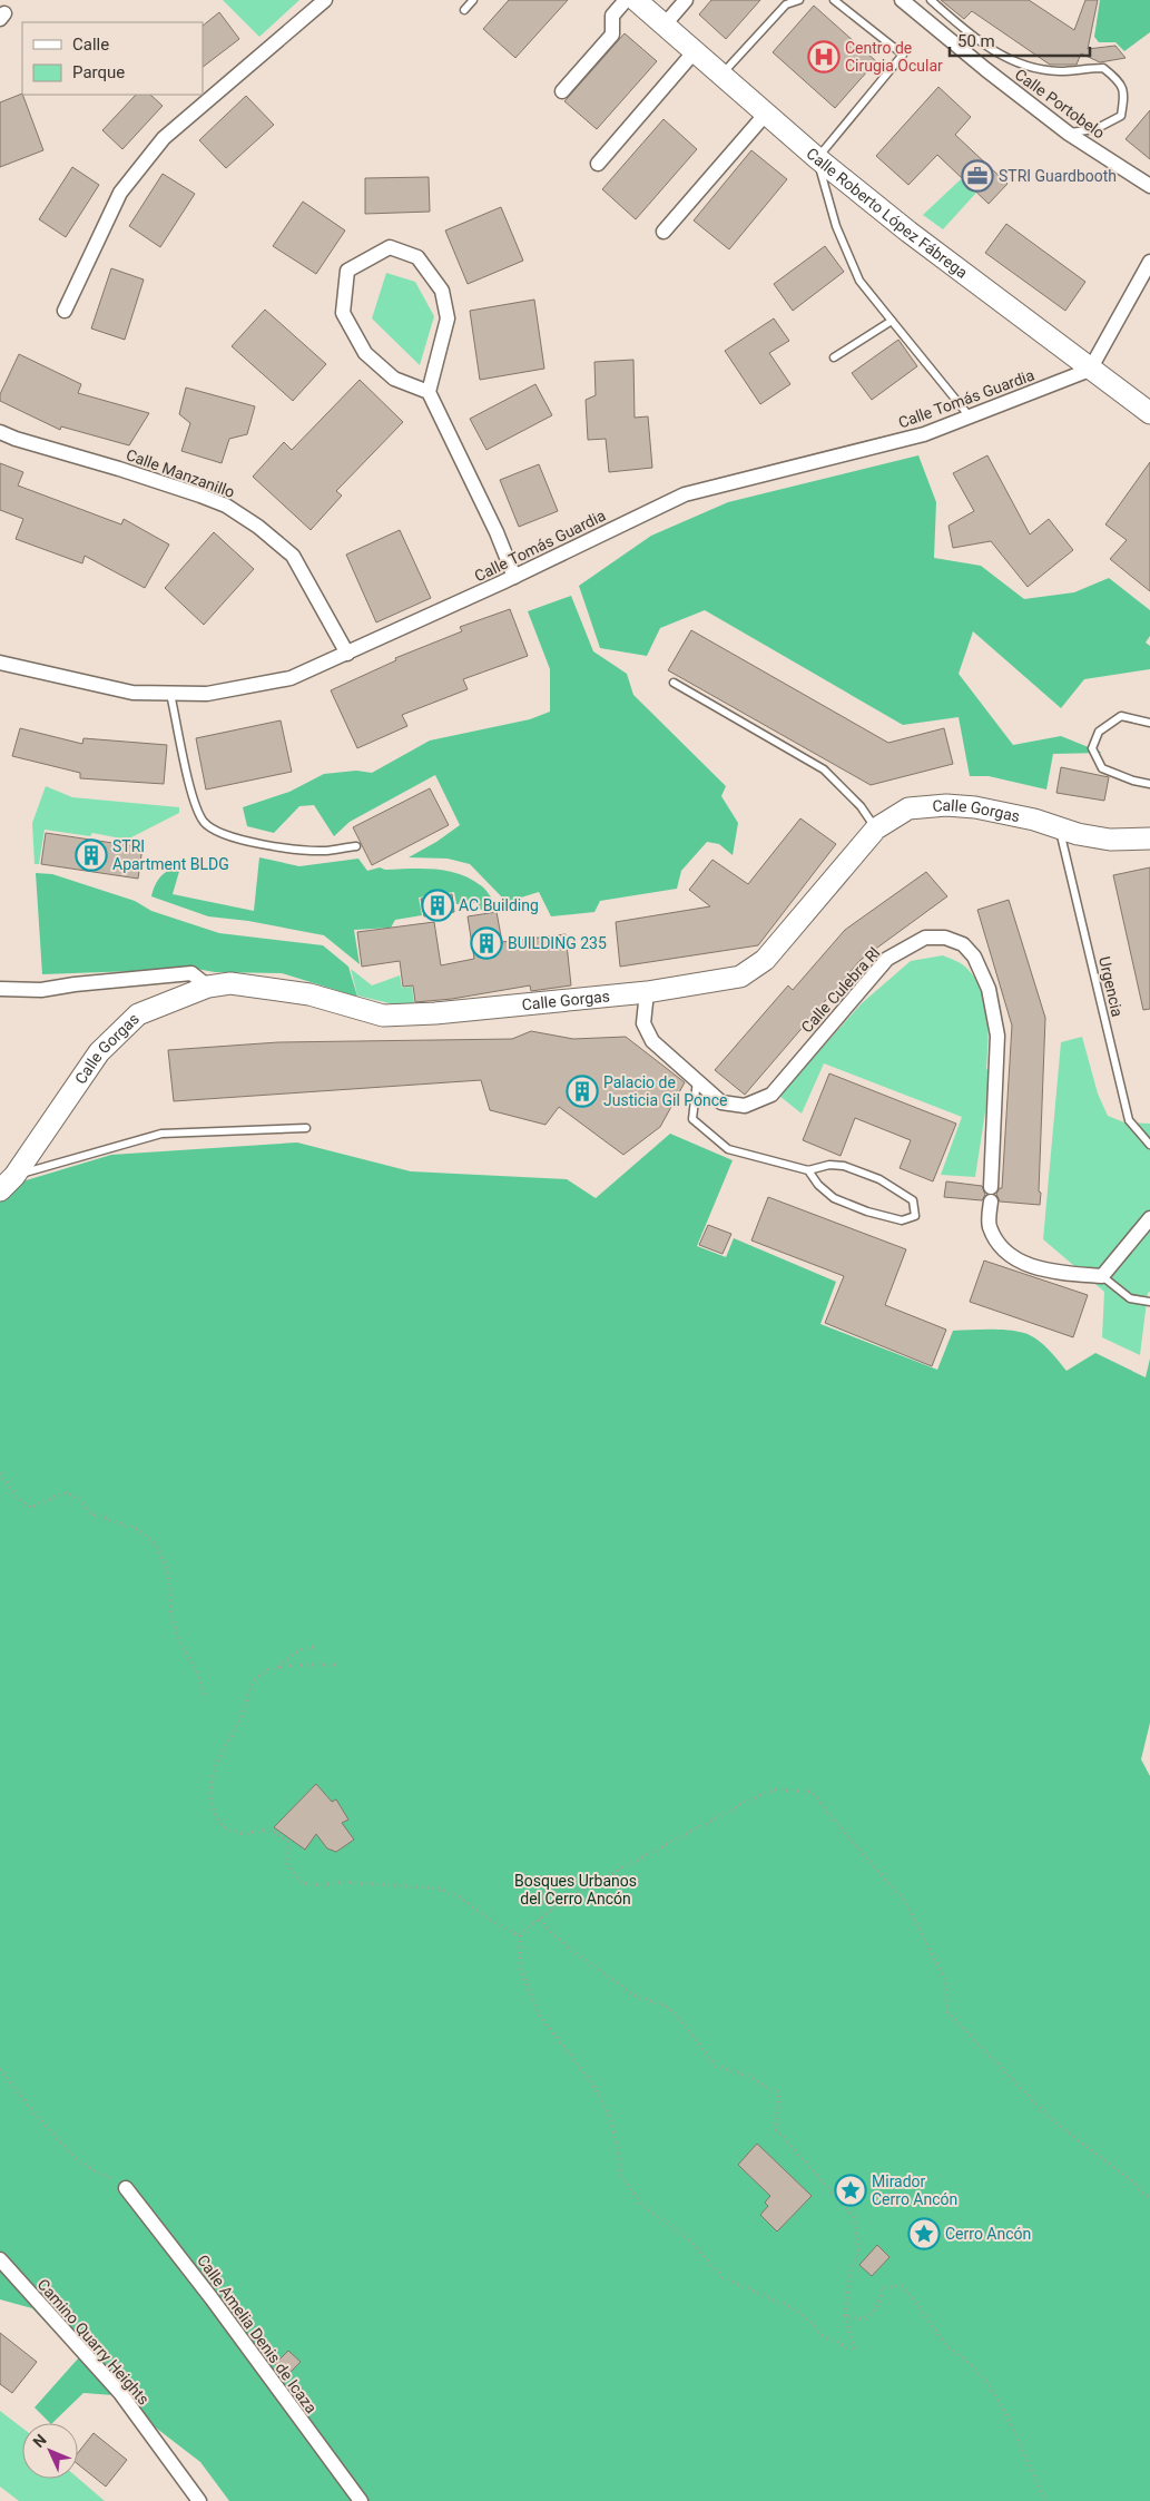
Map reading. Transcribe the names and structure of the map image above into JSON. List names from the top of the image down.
{
  "streets": {
    "street": [
      "Calle Portobelo",
      "Calle Roberto López Fábrega",
      "Calle Tomás Guardia",
      "Calle Manzanillo",
      "Calle Gorgas",
      "Calle Culebra Rl",
      "Calle Amelia Denis de Icaza",
      "Camino Quarry Heights"
    ],
    "lane": ["Urgencia"]
  },
  "crossings": [
    ["Calle Roberto López Fábrega", "Calle Tomás Guardia"],
    ["Calle Tomás Guardia", "Calle Manzanillo"],
    ["Calle Gorgas", "Urgencia"],
    ["Calle Gorgas", "Calle Culebra Rl"]
  ],
  "parks": ["Bosques Urbanos del Cerro Ancón"],
  "places": {
    "hospital": ["Centro de Cirugia Ocular"],
    "office": ["STRI Guardbooth"],
    "building": [
      "STRI Apartment BLDG",
      "AC Building",
      "BUILDING 235",
      "Palacio de Justicia Gil Ponce"
    ],
    "place": ["Mirador Cerro Ancón", "Cerro Ancón"]
  },
  "legend": ["Calle", "Parque"],
  "scale_bar": "50 m",
  "north": "top left"
}
